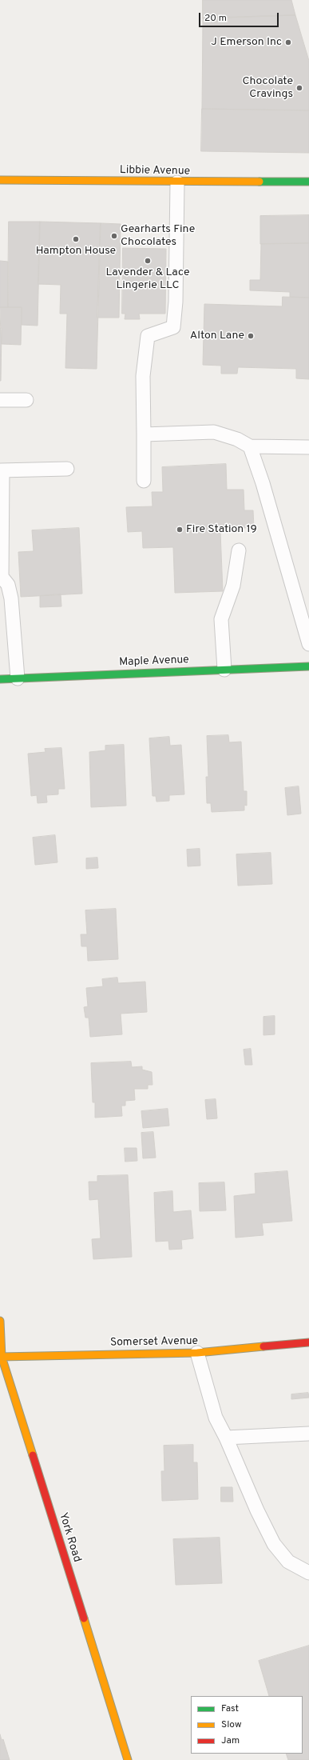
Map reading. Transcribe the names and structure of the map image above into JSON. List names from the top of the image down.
{
  "streets": {
    "street": [
      "Libbie Avenue",
      "Maple Avenue",
      "Somerset Avenue",
      "York Road"
    ]
  },
  "crossings": [
    ["Somerset Avenue", "York Road"]
  ],
  "places": [
    "J Emerson Inc",
    "Chocolate Cravings",
    "Gearharts Fine Chocolates",
    "Hampton House",
    "Lavender & Lace Lingerie LLC",
    "Alton Lane",
    "Fire Station 19"
  ],
  "legend": ["Fast", "Slow", "Jam"],
  "scale_bar": "20 m"
}
